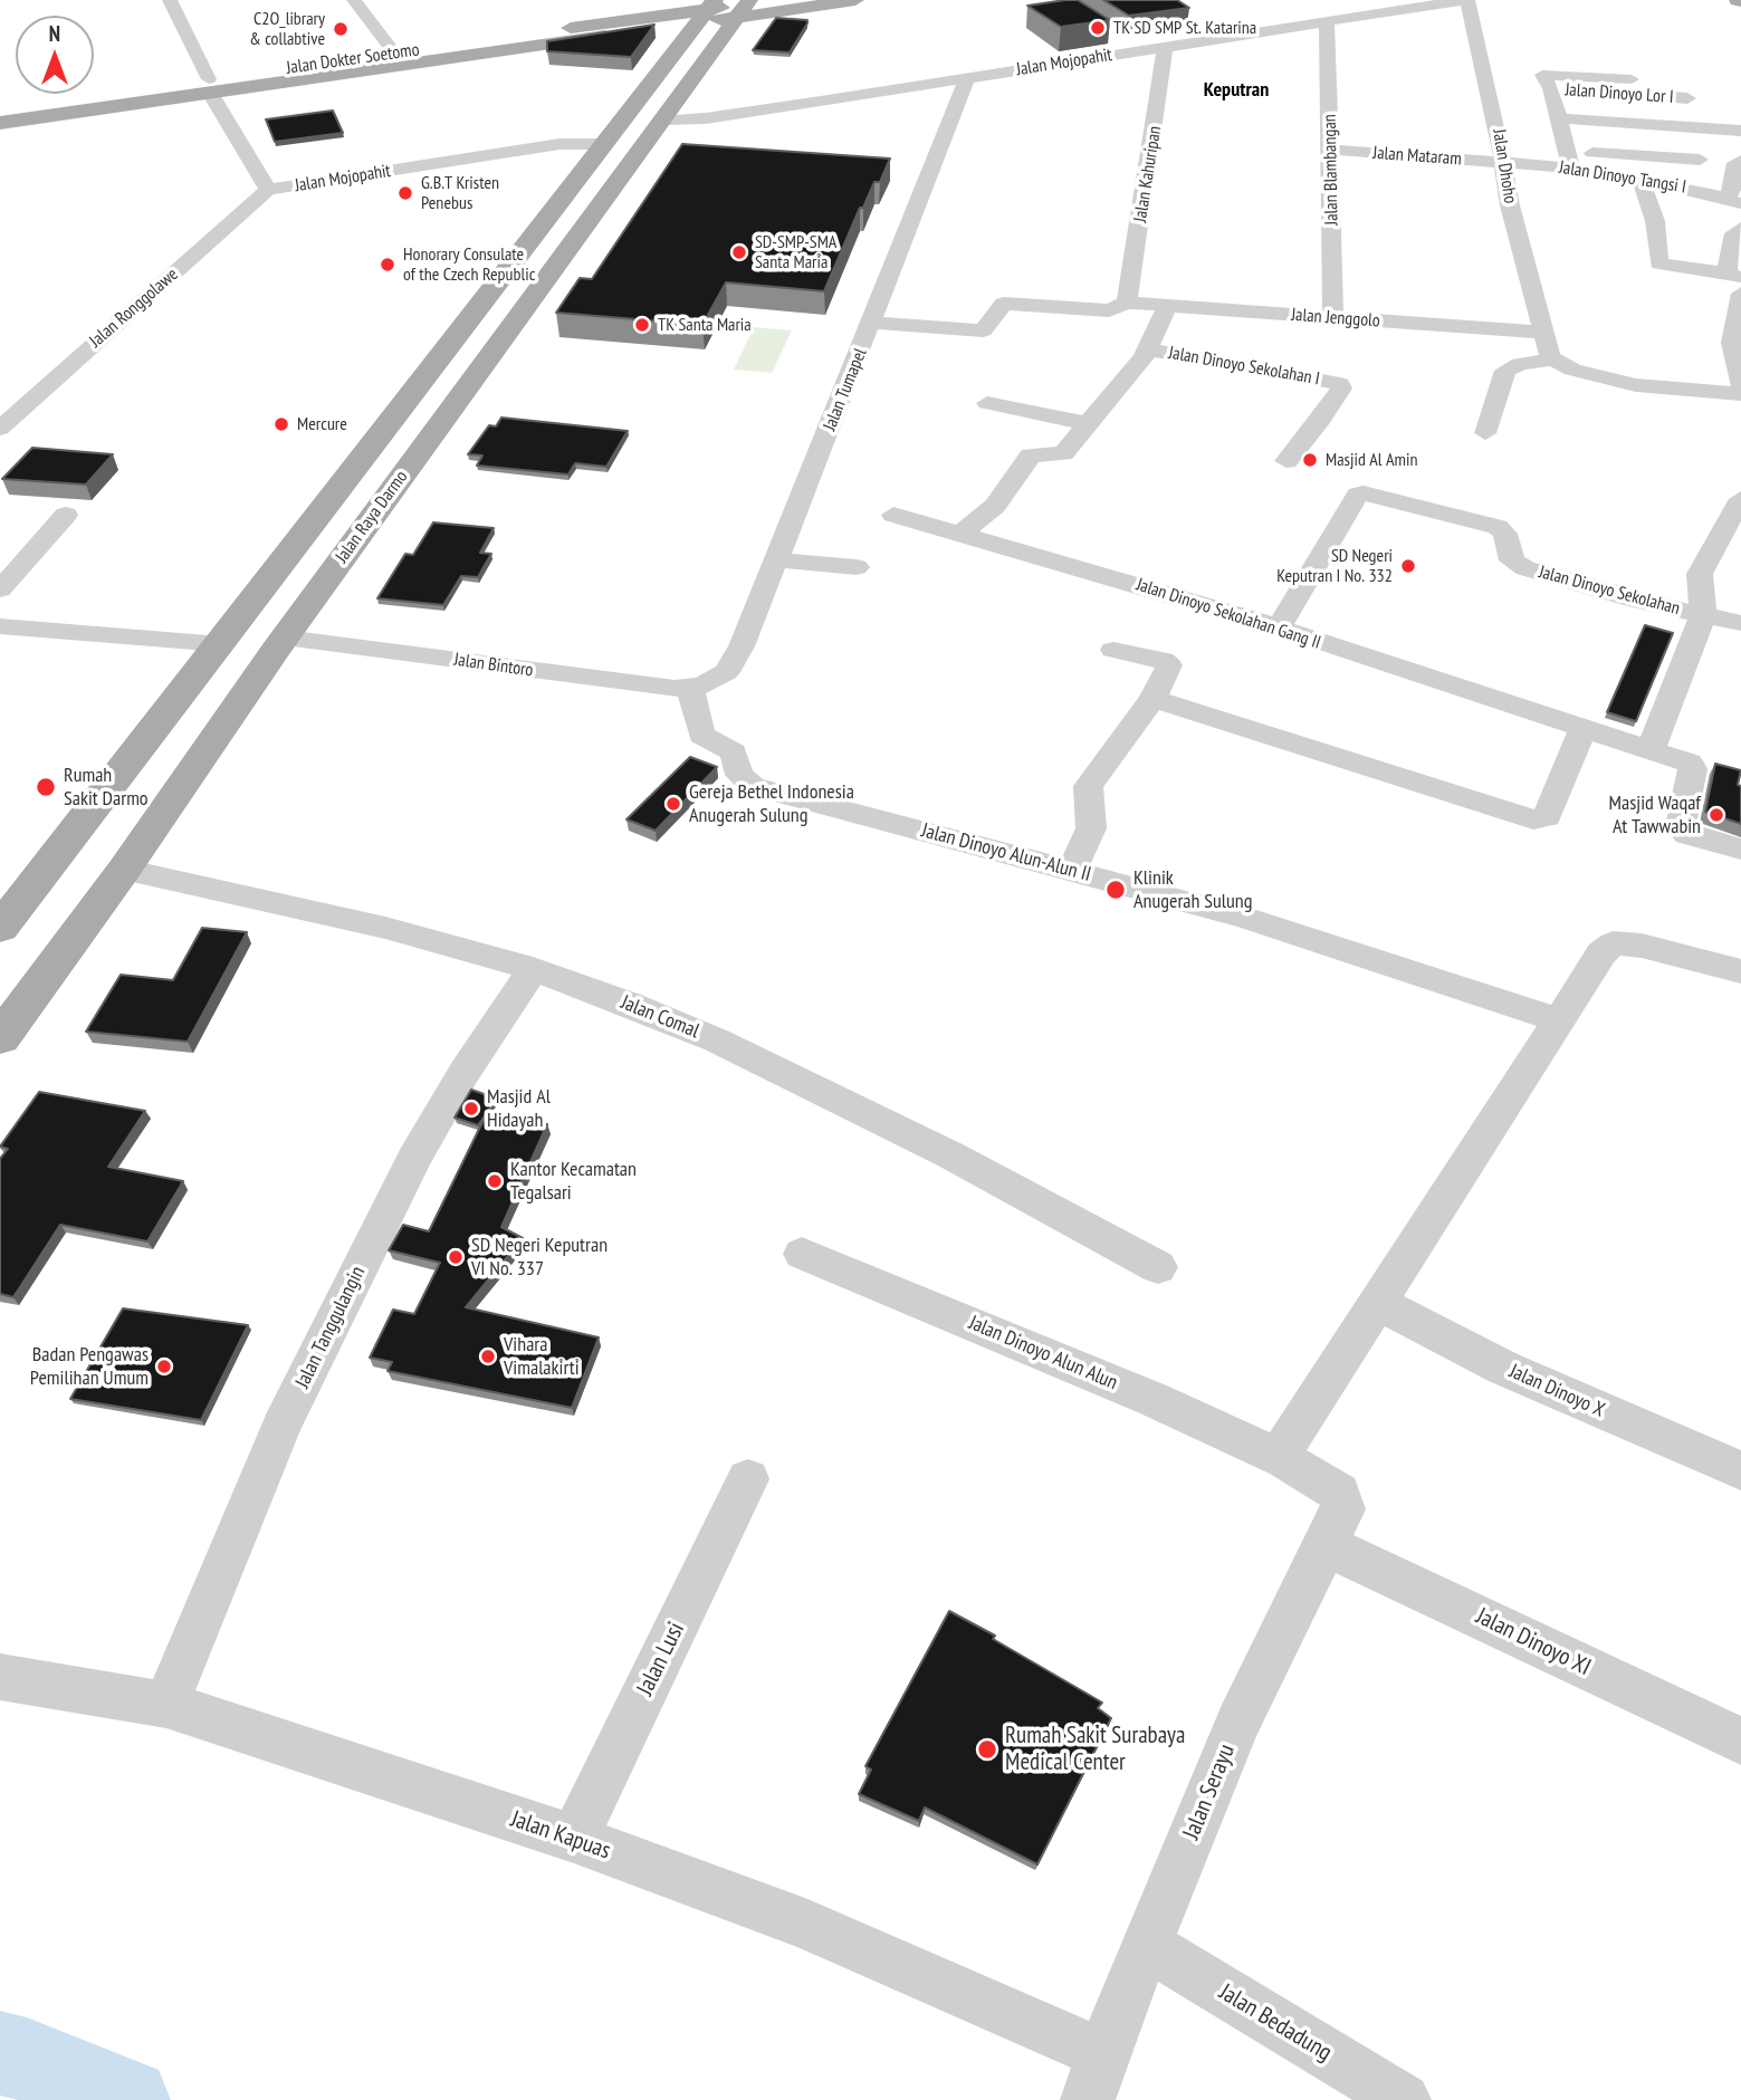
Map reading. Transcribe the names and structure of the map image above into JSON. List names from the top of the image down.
{
  "streets": {
    "main road": ["Jalan Dokter Soetomo", "Jalan Raya Darmo"],
    "street": [
      "Jalan Mojopahit",
      "Jalan Dinoyo Lor I",
      "Jalan Mataram",
      "Jalan Dhoho",
      "Jalan Blambangan",
      "Jalan Kahuripan",
      "Jalan Dinoyo Tangsi I",
      "Jalan Ronggolawe",
      "Jalan Jenggolo",
      "Jalan Dinoyo Sekolahan I",
      "Jalan Tumapel",
      "Jalan Dinoyo Sekolahan",
      "Jalan Dinoyo Sekolahan Gang II",
      "Jalan Bintoro",
      "Jalan Dinoyo Alun-Alun II",
      "Jalan Comal",
      "Jalan Tanggulangin",
      "Jalan Dinoyo Alun Alun",
      "Jalan Dinoyo X",
      "Jalan Dinoyo XI",
      "Jalan Lusi",
      "Jalan Serayu",
      "Jalan Kapuas",
      "Jalan Bedadung"
    ]
  },
  "crossings": [
    ["Jalan Dokter Soetomo", "Jalan Raya Darmo"],
    ["Jalan Mojopahit", "Jalan Dhoho"],
    ["Jalan Mojopahit", "Jalan Blambangan"],
    ["Jalan Mojopahit", "Jalan Kahuripan"],
    ["Jalan Mojopahit", "Jalan Ronggolawe"],
    ["Jalan Mojopahit", "Jalan Tumapel"],
    ["Jalan Mojopahit", "Jalan Raya Darmo"],
    ["Jalan Mataram", "Jalan Dhoho"],
    ["Jalan Mataram", "Jalan Blambangan"],
    ["Jalan Mataram", "Jalan Dinoyo Tangsi I"],
    ["Jalan Dhoho", "Jalan Dinoyo Tangsi I"],
    ["Jalan Dhoho", "Jalan Jenggolo"],
    ["Jalan Blambangan", "Jalan Jenggolo"],
    ["Jalan Kahuripan", "Jalan Jenggolo"],
    ["Jalan Jenggolo", "Jalan Tumapel"],
    ["Jalan Tumapel", "Jalan Bintoro"],
    ["Jalan Tumapel", "Jalan Dinoyo Alun-Alun II"],
    ["Jalan Raya Darmo", "Jalan Bintoro"],
    ["Jalan Raya Darmo", "Jalan Comal"],
    ["Jalan Dinoyo Sekolahan", "Jalan Dinoyo Sekolahan Gang II"],
    ["Jalan Bintoro", "Jalan Dinoyo Alun-Alun II"],
    ["Jalan Comal", "Jalan Tanggulangin"],
    ["Jalan Tanggulangin", "Jalan Kapuas"],
    ["Jalan Dinoyo Alun Alun", "Jalan Serayu"],
    ["Jalan Dinoyo XI", "Jalan Serayu"],
    ["Jalan Lusi", "Jalan Kapuas"],
    ["Jalan Serayu", "Jalan Kapuas"],
    ["Jalan Serayu", "Jalan Bedadung"]
  ],
  "districts": ["Keputran"],
  "places": [
    "TK SD SMP St. Katarina",
    "C2O_library & collabtive",
    "G.B.T Kristen Penebus",
    "SD-SMP-SMA Santa Maria",
    "Honorary Consulate of the Czech Republic",
    "TK Santa Maria",
    "Mercure",
    "Masjid Al Amin",
    "SD Negeri Keputran I No. 332",
    "Rumah Sakit Darmo",
    "Gereja Bethel Indonesia Anugerah Sulung",
    "Masjid Waqaf At Tawwabin",
    "Klinik Anugerah Sulung",
    "Masjid Al Hidayah",
    "Kantor Kecamatan Tegalsari",
    "SD Negeri Keputran VI No. 337",
    "Vihara Vimalakirti",
    "Badan Pengawas Pemilihan Umum",
    "Rumah Sakit Surabaya Medical Center"
  ],
  "north": "top"
}
